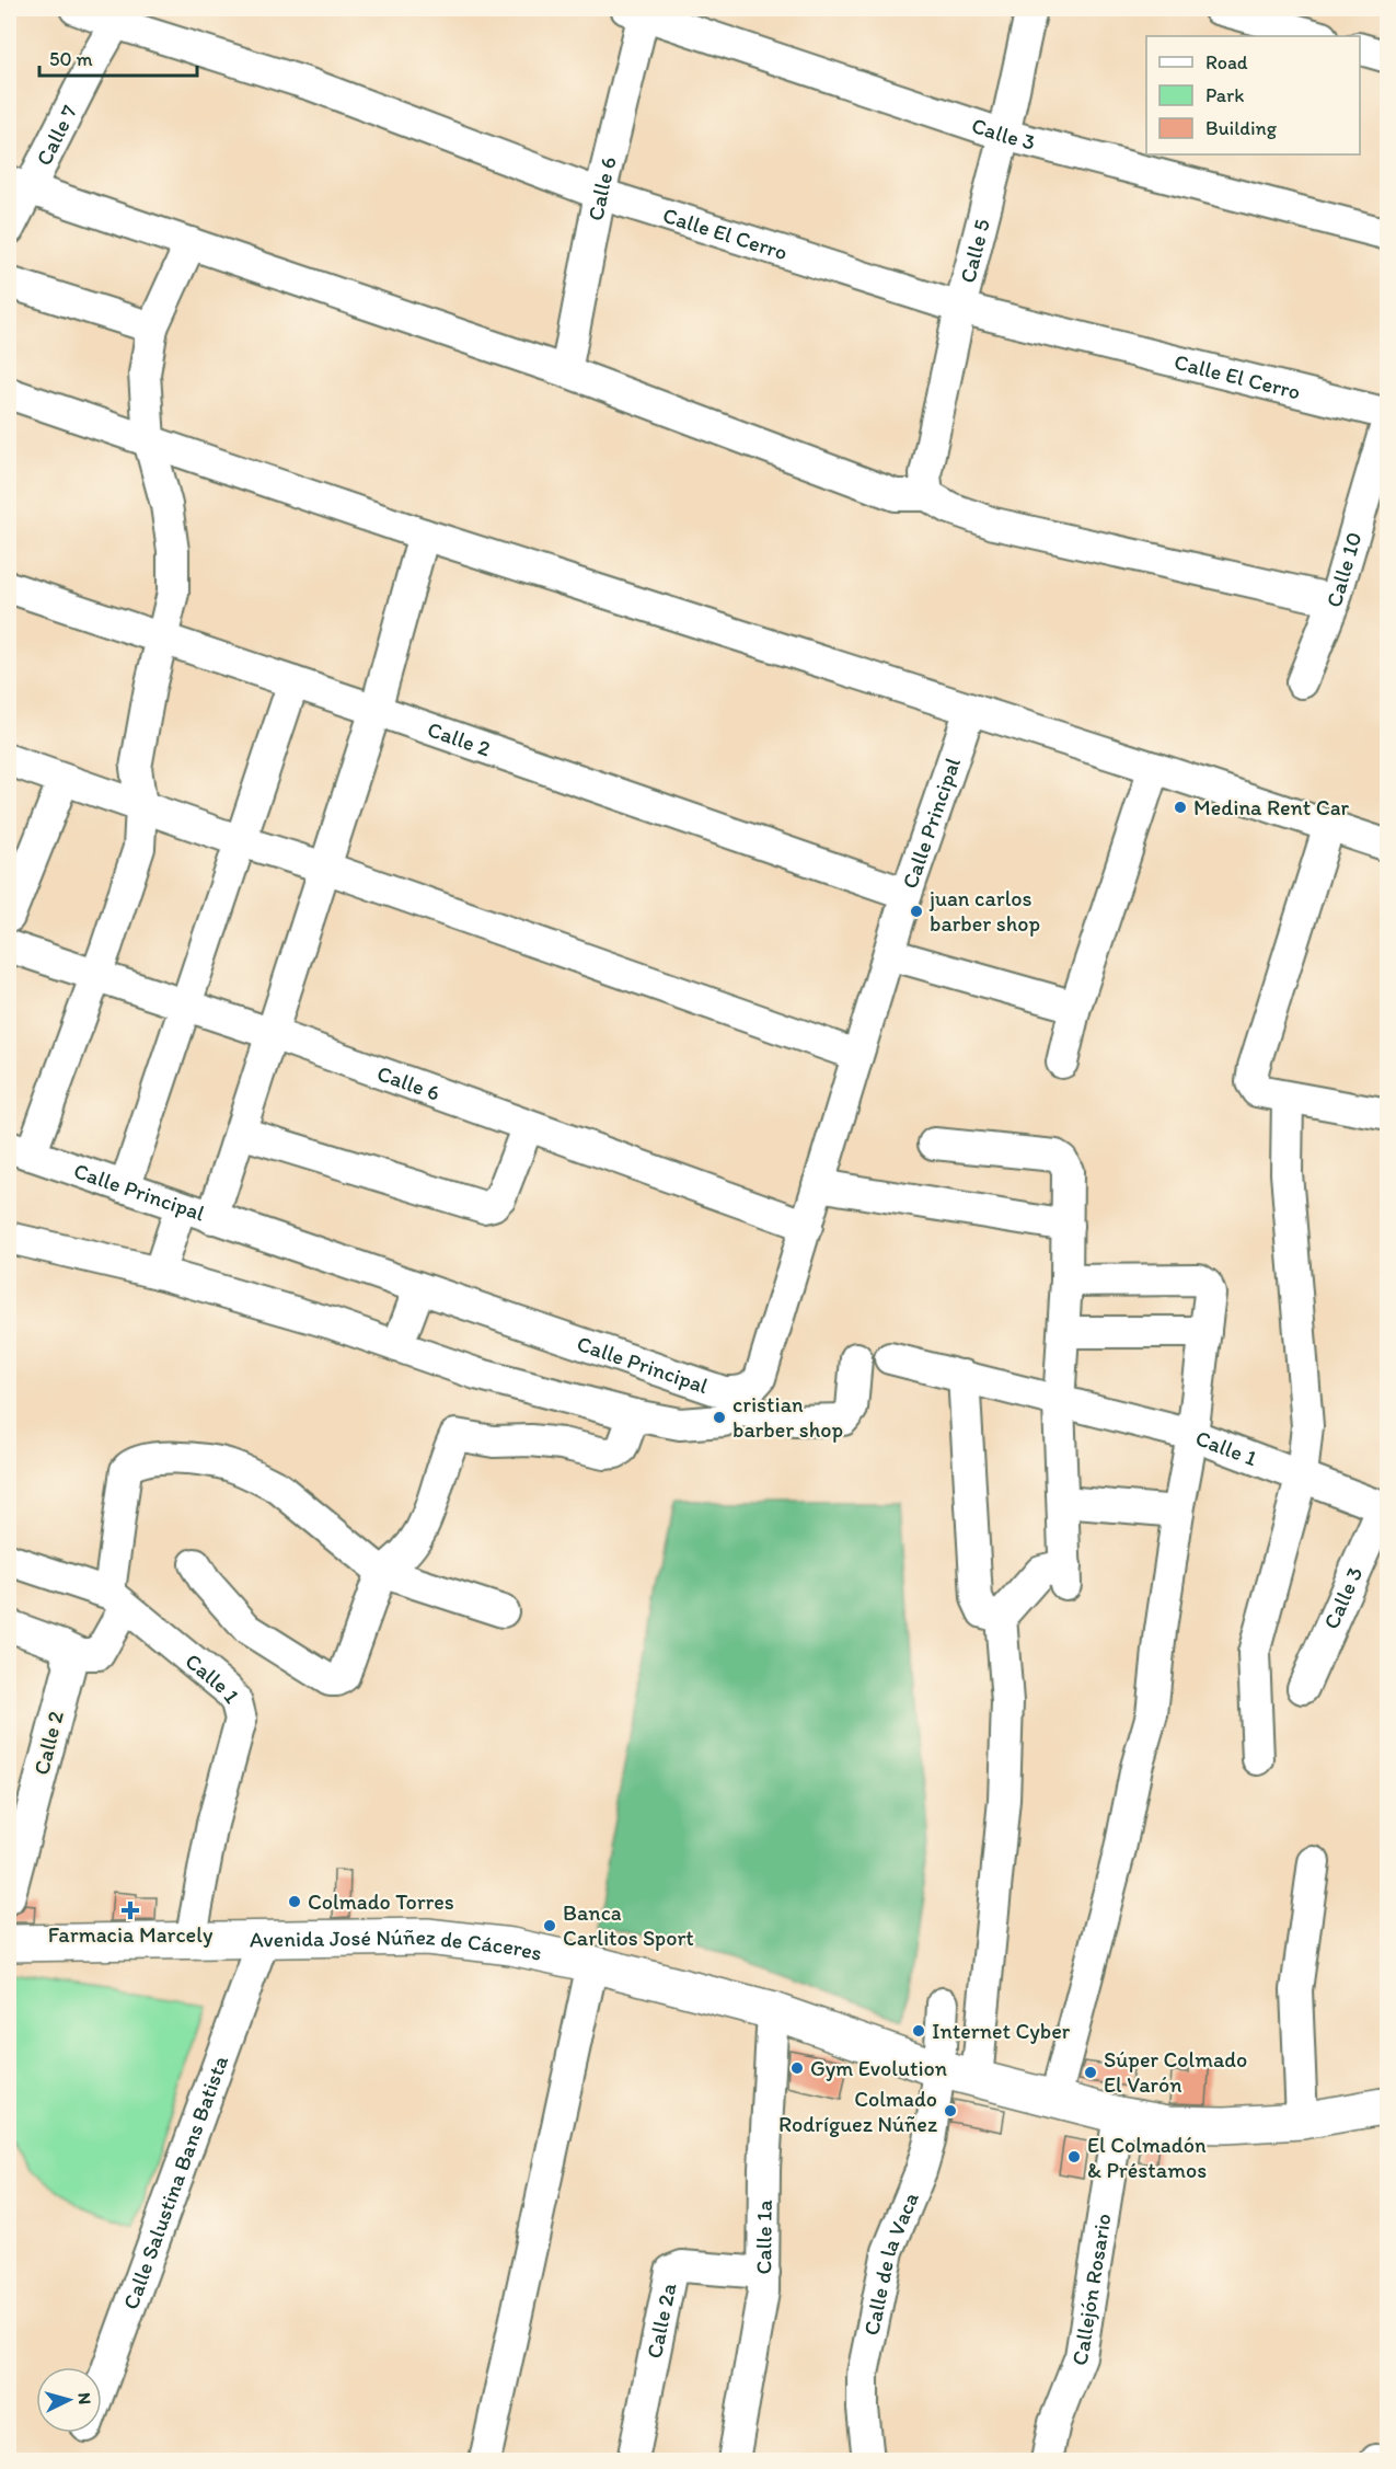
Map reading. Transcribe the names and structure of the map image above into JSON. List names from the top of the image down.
{
  "streets": {
    "main road": ["Avenida José Núñez de Cáceres"],
    "street": [
      "Calle 3",
      "Calle 7",
      "Calle 6",
      "Calle El Cerro",
      "Calle 5",
      "Calle 10",
      "Calle 2",
      "Calle Principal",
      "Calle 1",
      "Calle Salustina Bans Batista",
      "Calle 1a",
      "Calle de la Vaca",
      "Callejón Rosario",
      "Calle 2a"
    ]
  },
  "crossings": [
    ["Calle 3", "Calle 6"],
    ["Calle 3", "Calle 5"],
    ["Calle 3", "Calle 1"],
    ["Calle 7", "Calle El Cerro"],
    ["Calle 6", "Calle El Cerro"],
    ["Calle 6", "Calle Principal"],
    ["Calle El Cerro", "Calle 5"],
    ["Calle El Cerro", "Calle 10"],
    ["Calle 2", "Calle Principal"],
    ["Calle 1", "Avenida José Núñez de Cáceres"],
    ["Avenida José Núñez de Cáceres", "Calle Salustina Bans Batista"],
    ["Avenida José Núñez de Cáceres", "Calle 1a"],
    ["Avenida José Núñez de Cáceres", "Calle de la Vaca"],
    ["Avenida José Núñez de Cáceres", "Callejón Rosario"],
    ["Calle 1a", "Calle 2a"]
  ],
  "places": {
    "other": [
      "Medina Rent Car",
      "juan carlos barber shop",
      "cristian barber shop",
      "Colmado Torres",
      "Banca Carlitos Sport",
      "Internet Cyber",
      "Gym Evolution",
      "Súper Colmado El Varón",
      "Colmado Rodríguez Núñez",
      "El Colmadón & Préstamos"
    ],
    "health": ["Farmacia Marcely"]
  },
  "legend": ["Road", "Park", "Building"],
  "scale_bar": "50 m",
  "north": "right"
}
